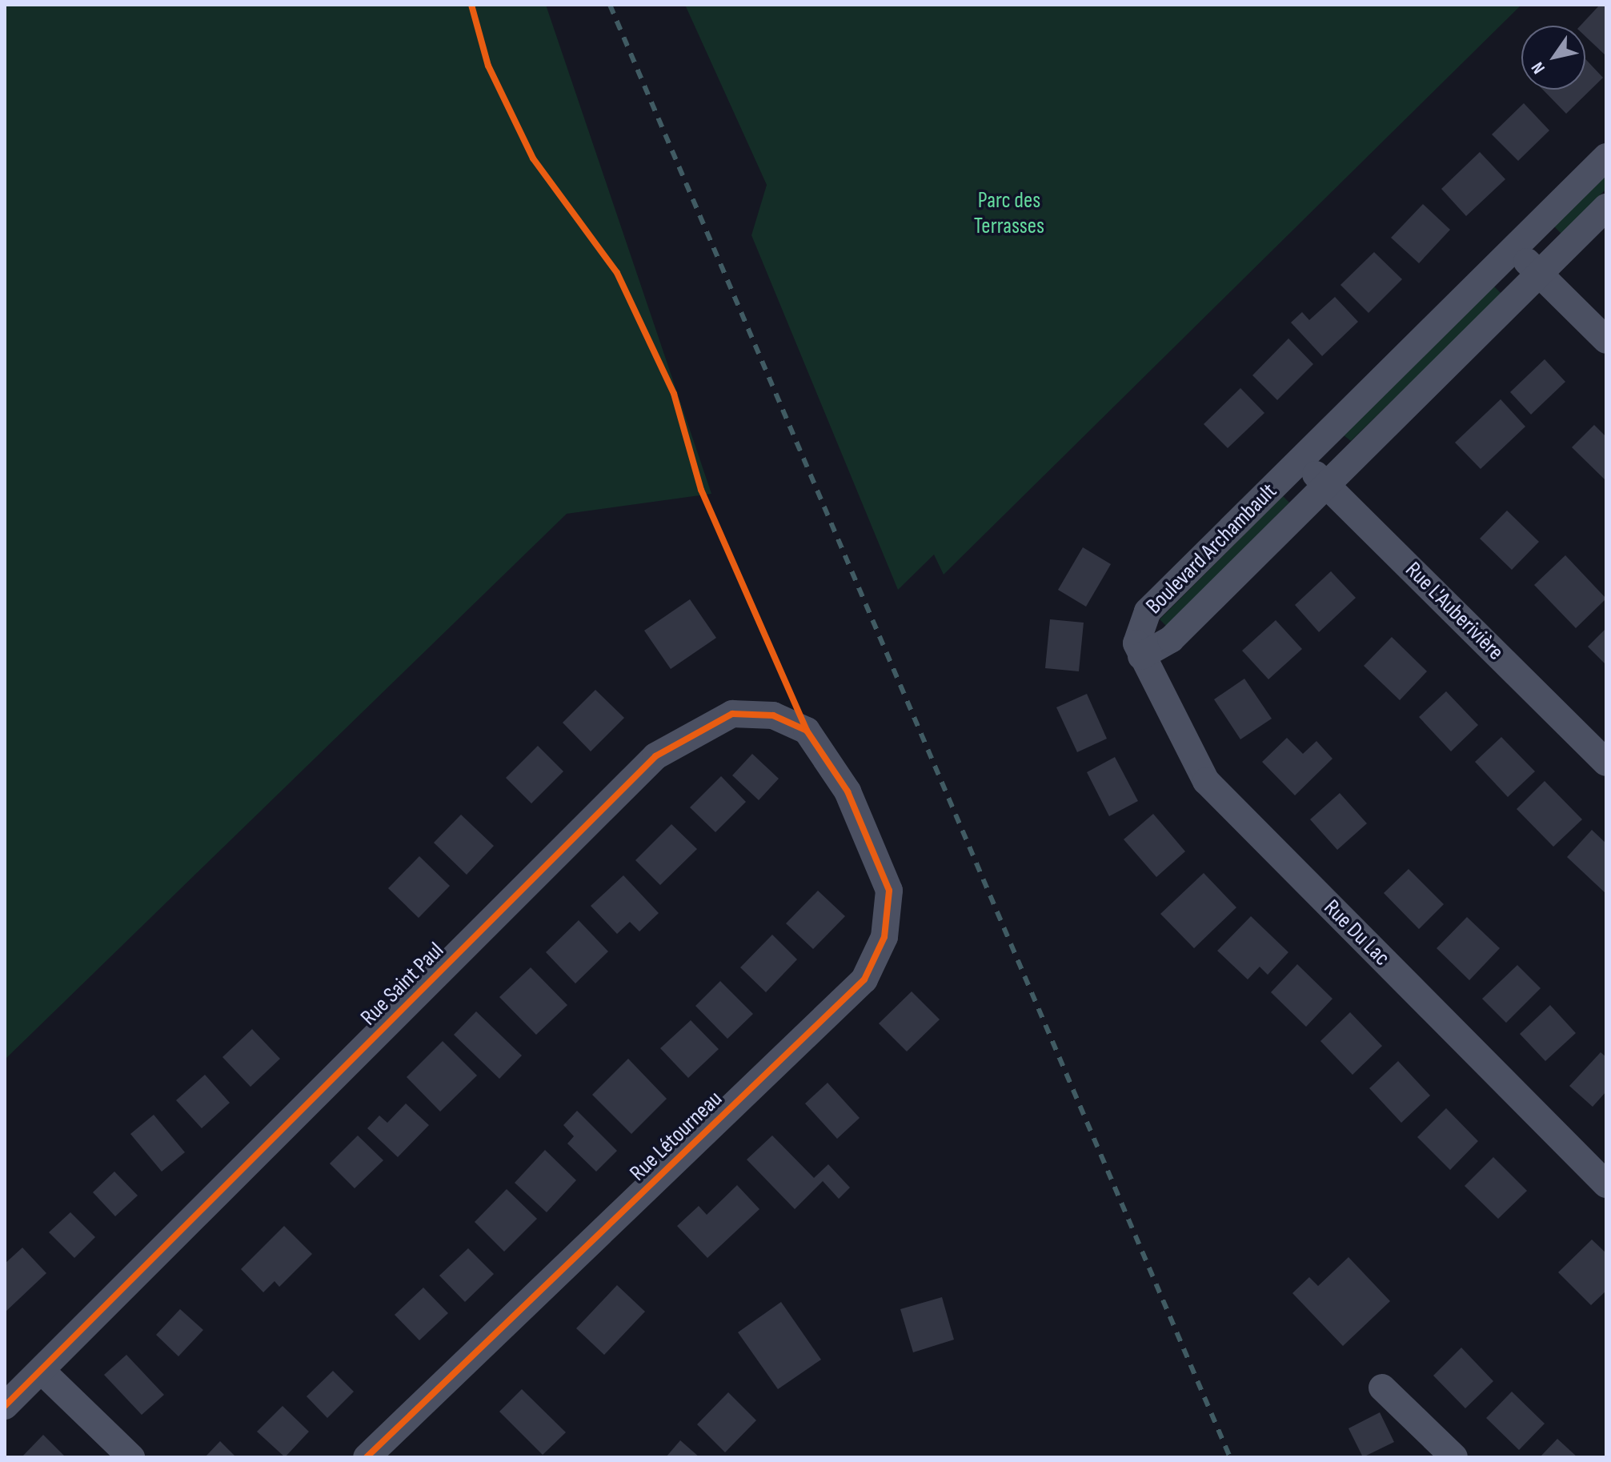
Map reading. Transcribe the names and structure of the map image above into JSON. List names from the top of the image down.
{
  "streets": {
    "street": [
      "Boulevard Archambault",
      "Rue L'Auberivière",
      "Rue Du Lac",
      "Rue Saint Paul",
      "Rue Létourneau"
    ]
  },
  "crossings": [
    ["Boulevard Archambault", "Rue L'Auberivière"],
    ["Boulevard Archambault", "Rue Du Lac"],
    ["Rue Saint Paul", "Rue Létourneau"]
  ],
  "parks": ["Parc des Terrasses"],
  "north": "bottom left"
}
